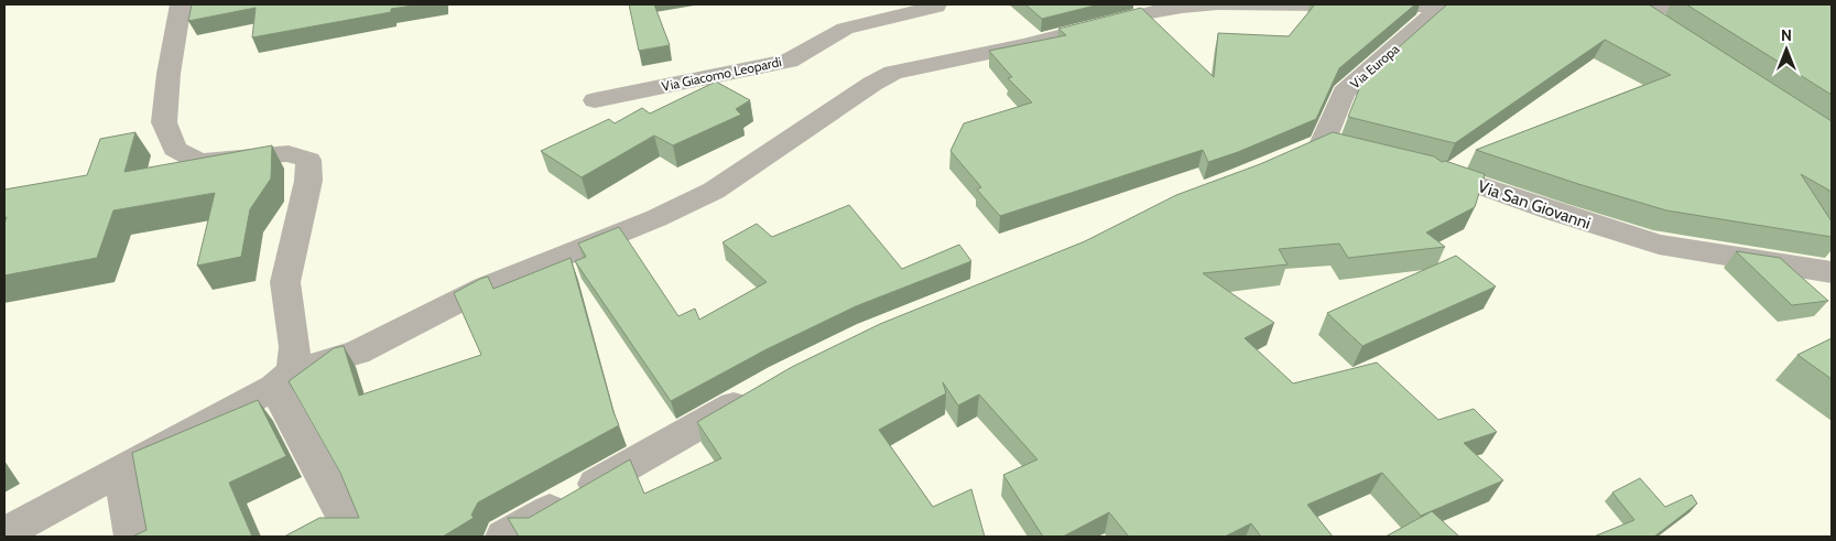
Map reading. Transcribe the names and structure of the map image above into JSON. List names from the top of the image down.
{
  "streets": {
    "street": ["Via Europa", "Via Giacomo Leopardi", "Via San Giovanni"]
  },
  "north": "top"
}
